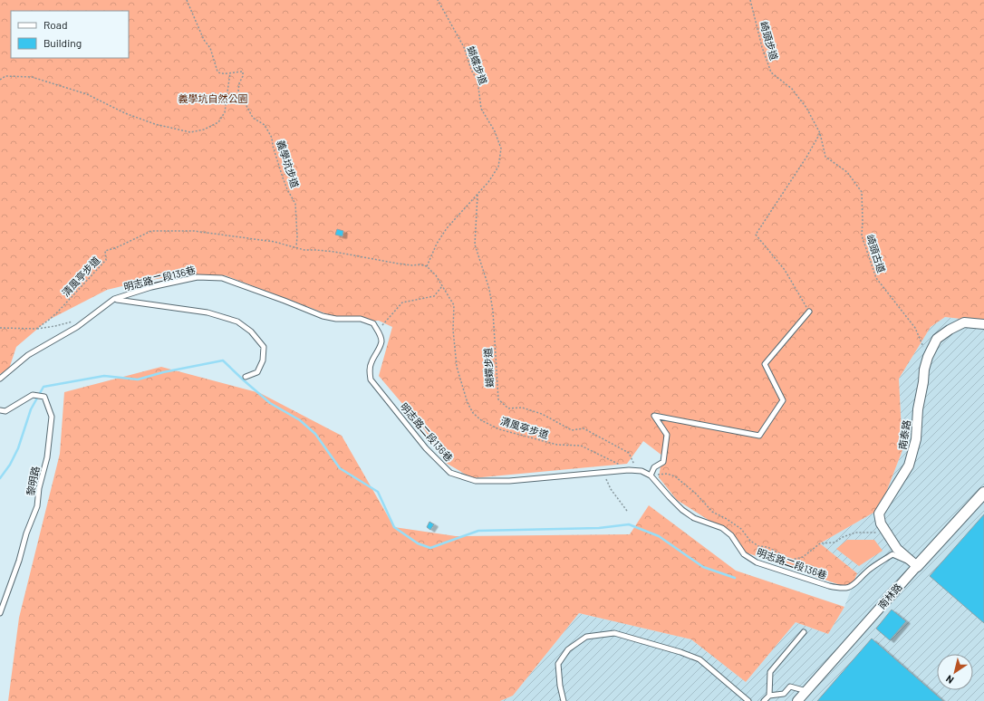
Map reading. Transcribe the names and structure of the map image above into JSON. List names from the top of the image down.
{
  "streets": {
    "street": ["南泰路", "南林路"],
    "lane": ["明志路二段136巷", "黎明路"],
    "path": [
      "崎頭步道",
      "蝴蝶步道",
      "義學坑步道",
      "崎頭古道",
      "清風亭步道"
    ]
  },
  "crossings": [
    ["崎頭步道", "崎頭古道"],
    ["蝴蝶步道", "清風亭步道"],
    ["蝴蝶步道", "明志路二段136巷"],
    ["義學坑步道", "清風亭步道"],
    ["崎頭古道", "南泰路"],
    ["清風亭步道", "明志路二段136巷"],
    ["明志路二段136巷", "南泰路"],
    ["明志路二段136巷", "南林路"],
    ["南泰路", "南林路"]
  ],
  "parks": ["義學坑自然公園"],
  "legend": ["Road", "Building"],
  "north": "bottom left"
}
